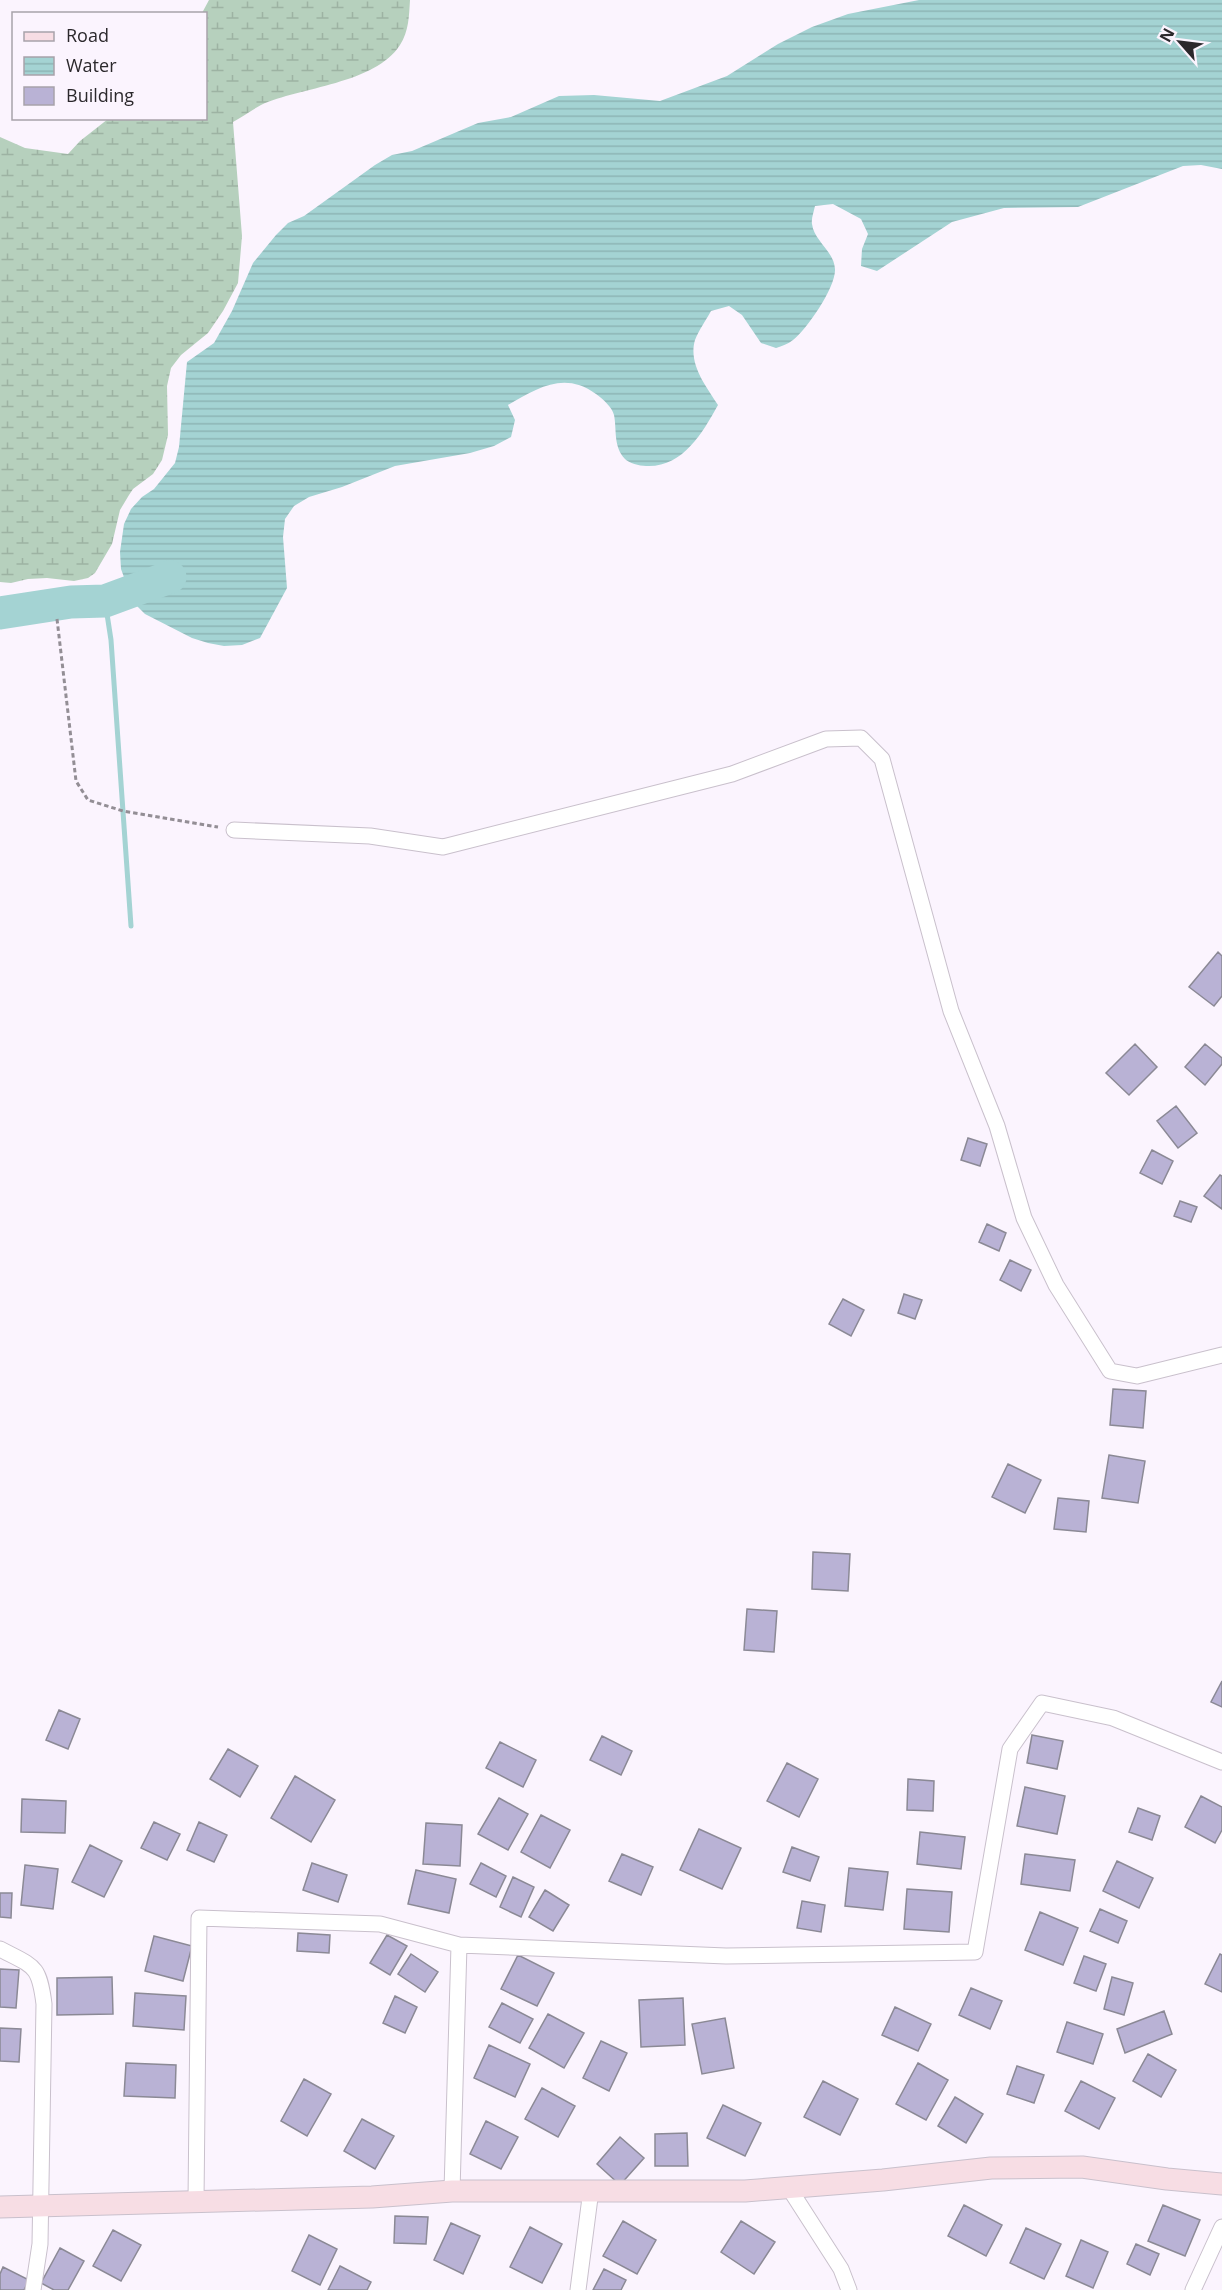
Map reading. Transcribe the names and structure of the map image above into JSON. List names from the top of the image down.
{
  "legend": ["Road", "Water", "Building"],
  "north": "top left"
}
